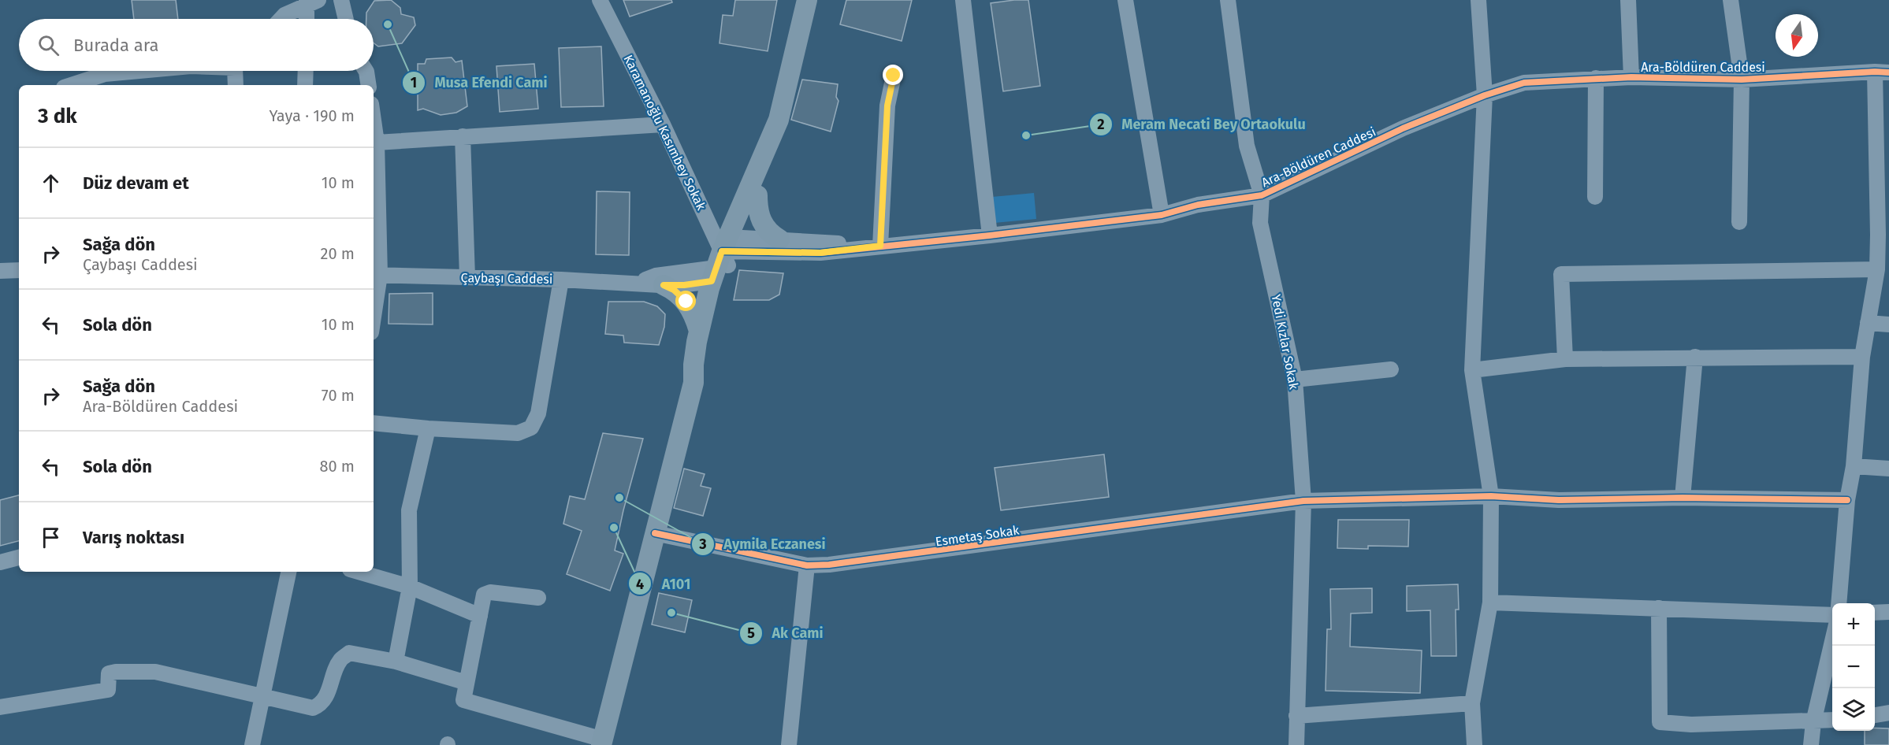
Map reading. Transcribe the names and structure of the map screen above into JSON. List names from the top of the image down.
{
  "streets": {
    "street": [
      "Ara-Böldüren Caddesi",
      "Karamanoğlu Kasımbey Sokak",
      "Çaybaşı Caddesi",
      "Yedi Kızlar Sokak",
      "Esmetaş Sokak"
    ]
  },
  "crossings": [
    ["Ara-Böldüren Caddesi", "Karamanoğlu Kasımbey Sokak"],
    ["Ara-Böldüren Caddesi", "Çaybaşı Caddesi"],
    ["Ara-Böldüren Caddesi", "Yedi Kızlar Sokak"],
    ["Karamanoğlu Kasımbey Sokak", "Çaybaşı Caddesi"],
    ["Yedi Kızlar Sokak", "Esmetaş Sokak"]
  ],
  "places": [
    "Musa Efendi Cami",
    "Meram Necati Bey Ortaokulu",
    "Aymila Eczanesi",
    "A101",
    "Ak Cami"
  ],
  "north": "bottom",
  "page": {
    "search": "Burada ara",
    "heading": ["3 dk", "Yaya · 190 m"],
    "list": [
      ["Düz devam et", "10 m"],
      ["Sağa dön", "Çaybaşı Caddesi", "20 m"],
      ["Sola dön", "10 m"],
      ["Sağa dön", "Ara-Böldüren Caddesi", "70 m"],
      ["Sola dön", "80 m"],
      "Varış noktası"
    ],
    "map_buttons": ["+", "−"]
  }
}
